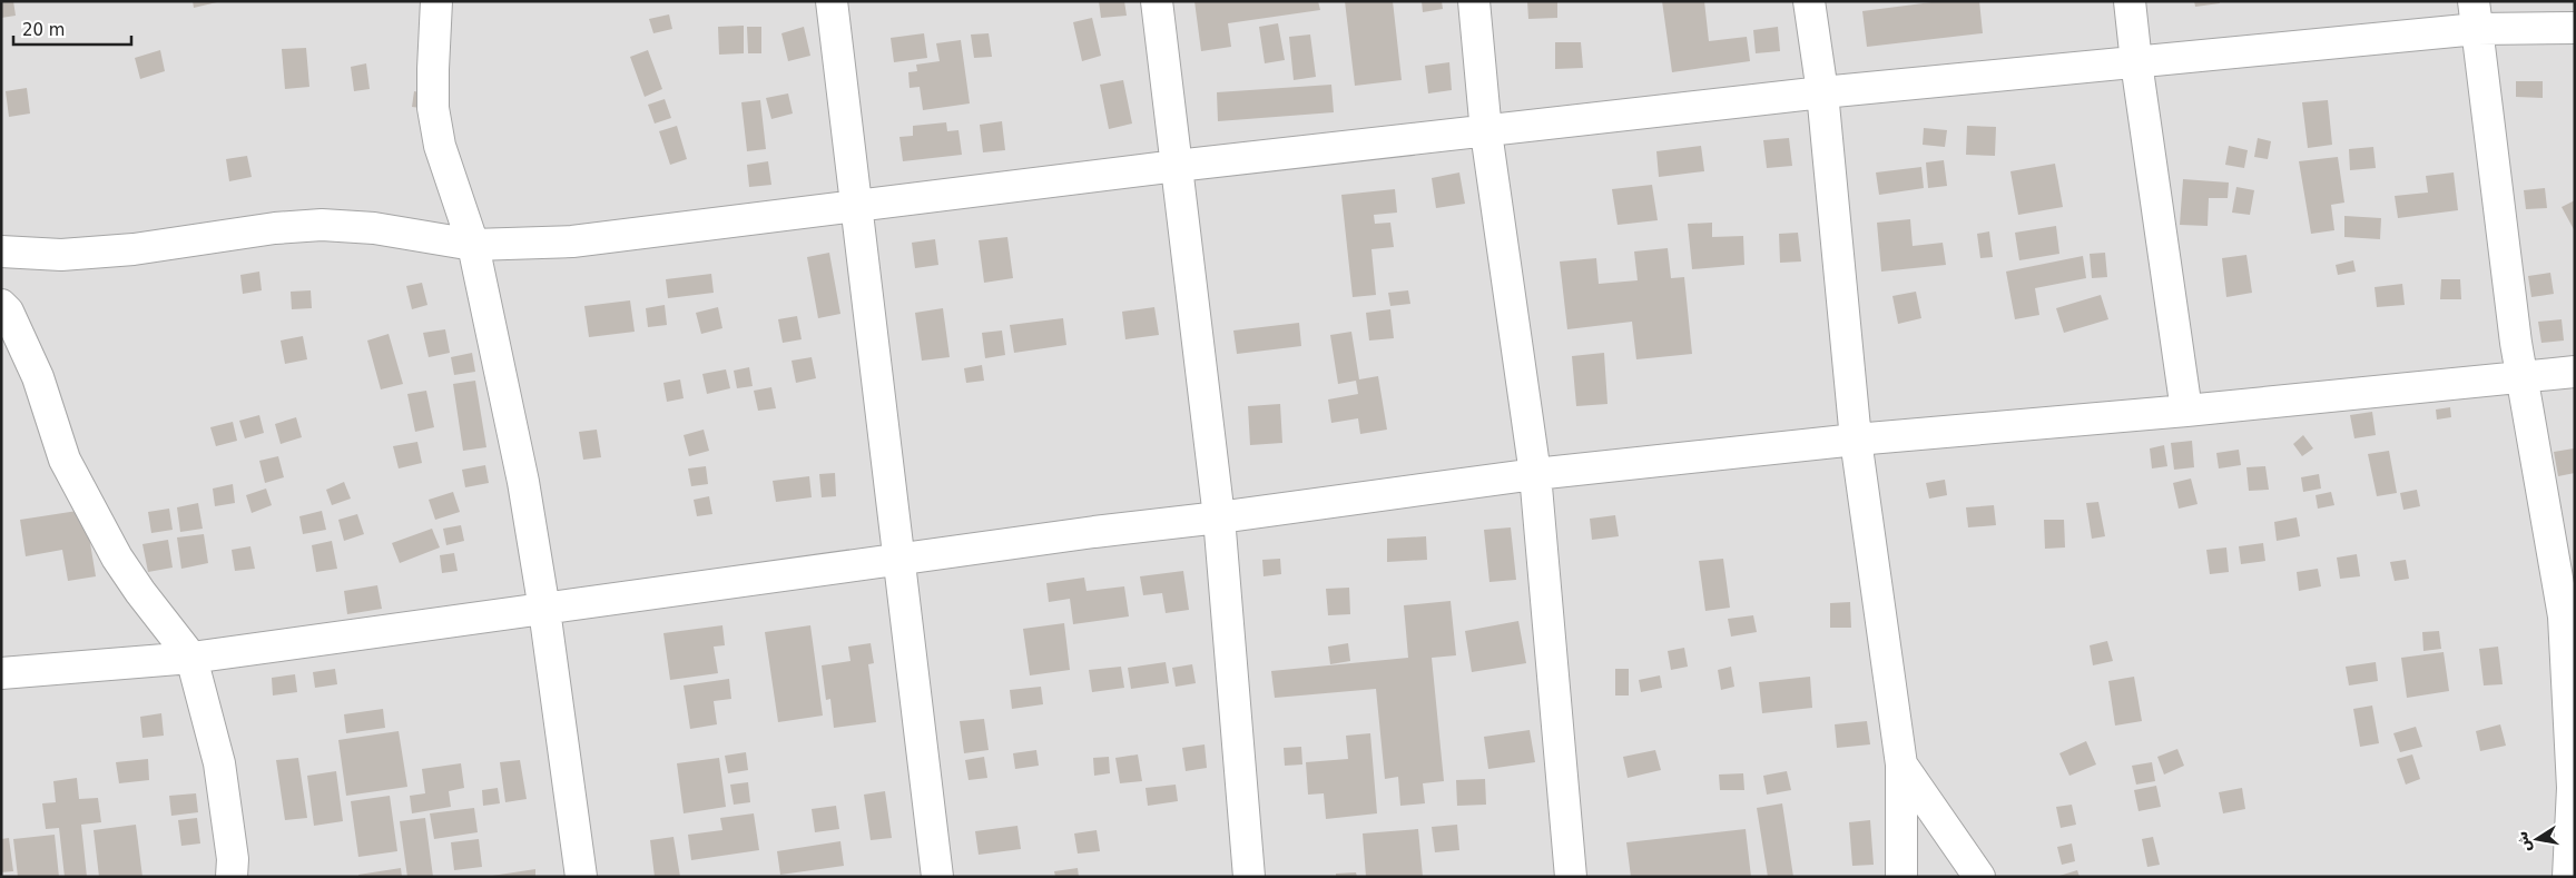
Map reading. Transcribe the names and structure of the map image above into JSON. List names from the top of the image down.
{
  "scale_bar": "20 m",
  "north": "left"
}
